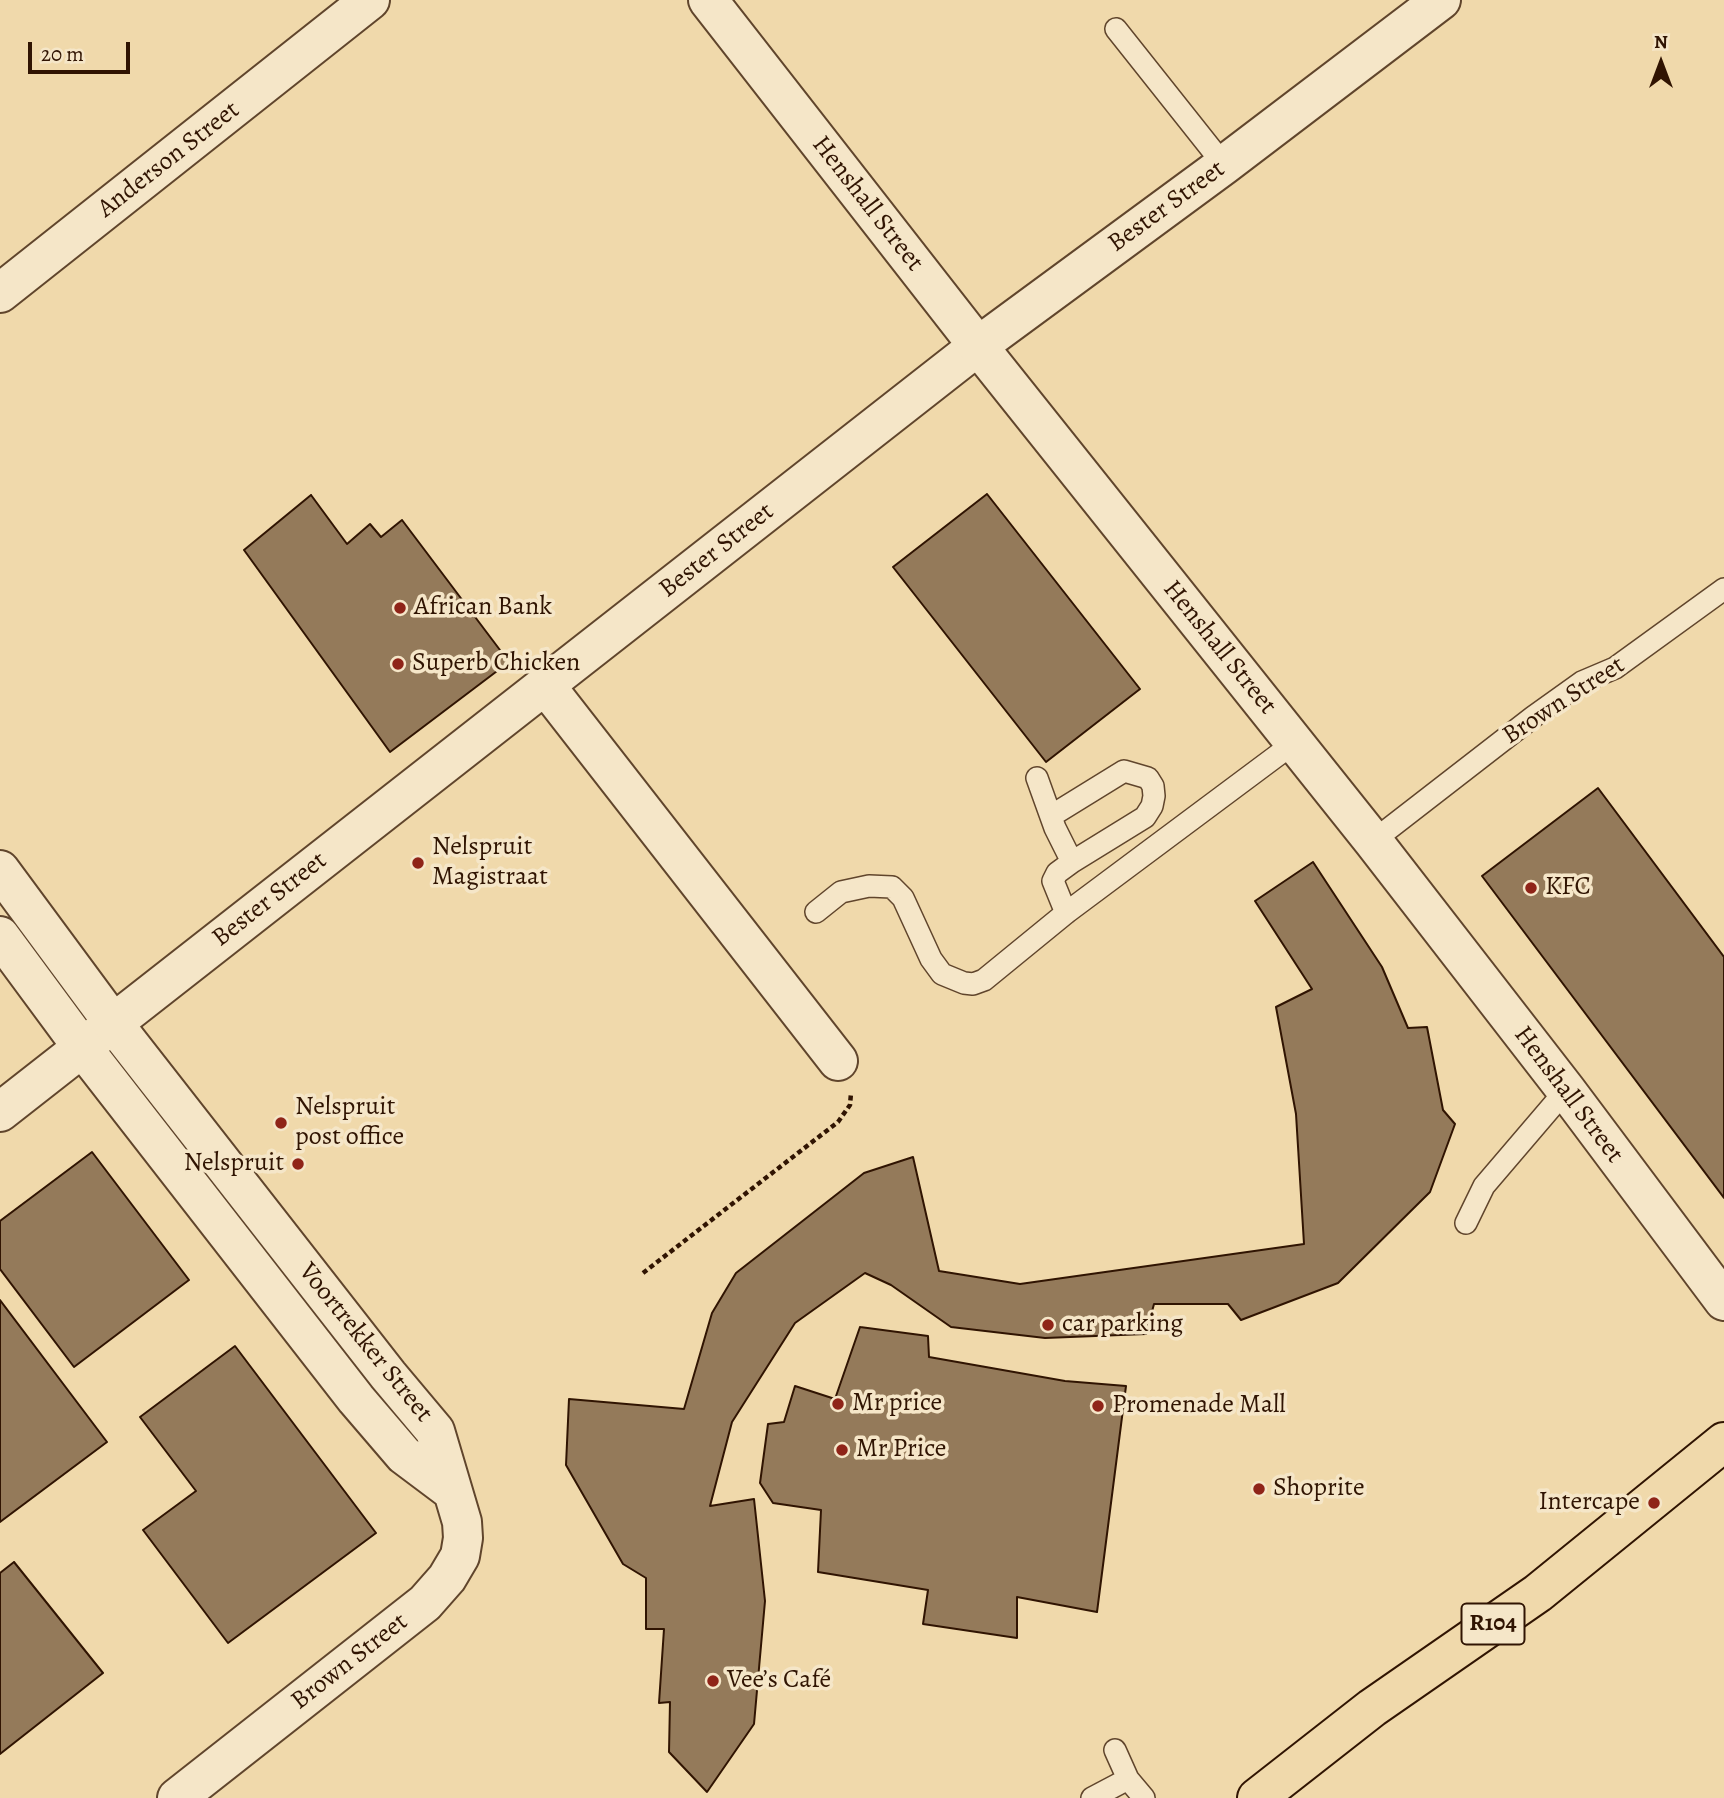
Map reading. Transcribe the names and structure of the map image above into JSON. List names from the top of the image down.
{
  "streets": {
    "main road": ["R104"],
    "street": [
      "Anderson Street",
      "Henshall Street",
      "Bester Street",
      "Brown Street",
      "Voortrekker Street"
    ]
  },
  "crossings": [
    ["Henshall Street", "Bester Street"],
    ["Henshall Street", "Brown Street"],
    ["Bester Street", "Voortrekker Street"],
    ["Brown Street", "Voortrekker Street"]
  ],
  "places": [
    "African Bank",
    "Superb Chicken",
    "Nelspruit Magistraat",
    "KFC",
    "Nelspruit post office",
    "Nelspruit",
    "car parking",
    "Mr price",
    "Promenade Mall",
    "Mr Price",
    "Shoprite",
    "Intercape",
    "Vee’s Café"
  ],
  "scale_bar": "20 m",
  "north": "top"
}
